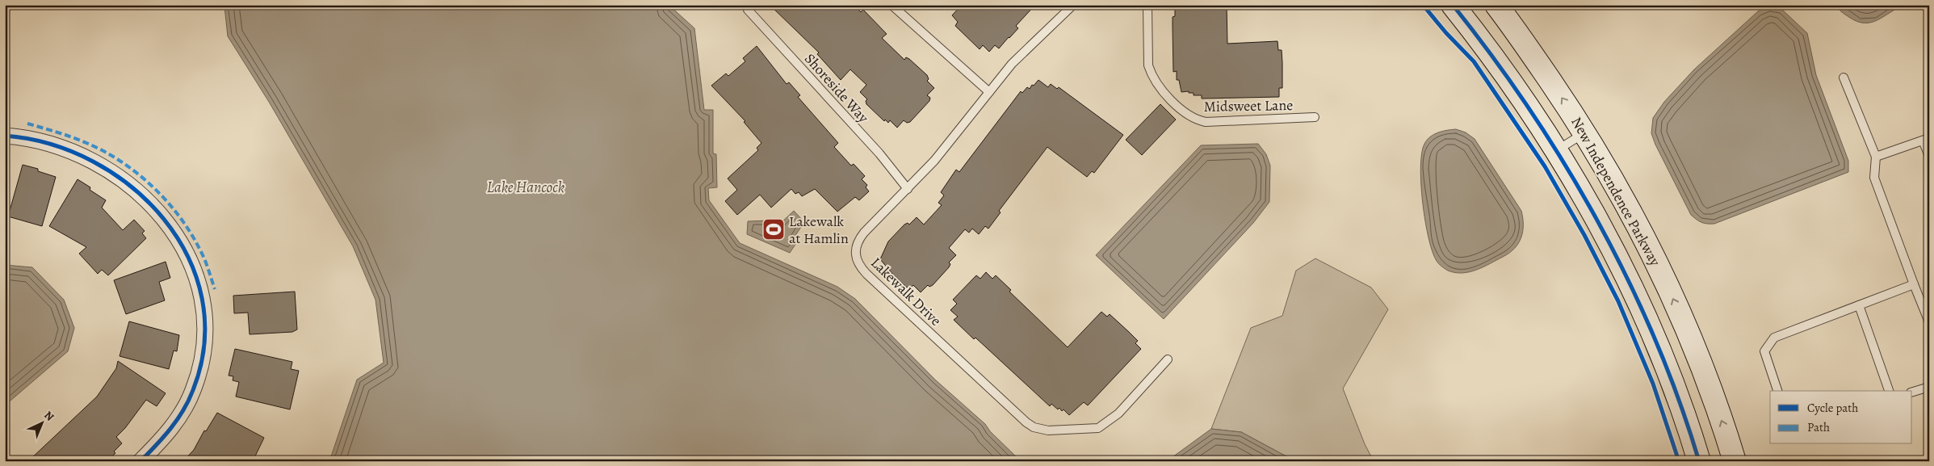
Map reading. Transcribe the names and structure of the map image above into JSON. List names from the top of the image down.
{
  "streets": {
    "street": ["New Independence Parkway"],
    "lane": ["Shoreside Way", "Midsweet Lane", "Lakewalk Drive"]
  },
  "crossings": [
    ["Shoreside Way", "Lakewalk Drive"]
  ],
  "water": ["Lake Hancock"],
  "places": {
    "sports": ["Lakewalk at Hamlin"]
  },
  "legend": ["Cycle path", "Path"],
  "north": "top right"
}
